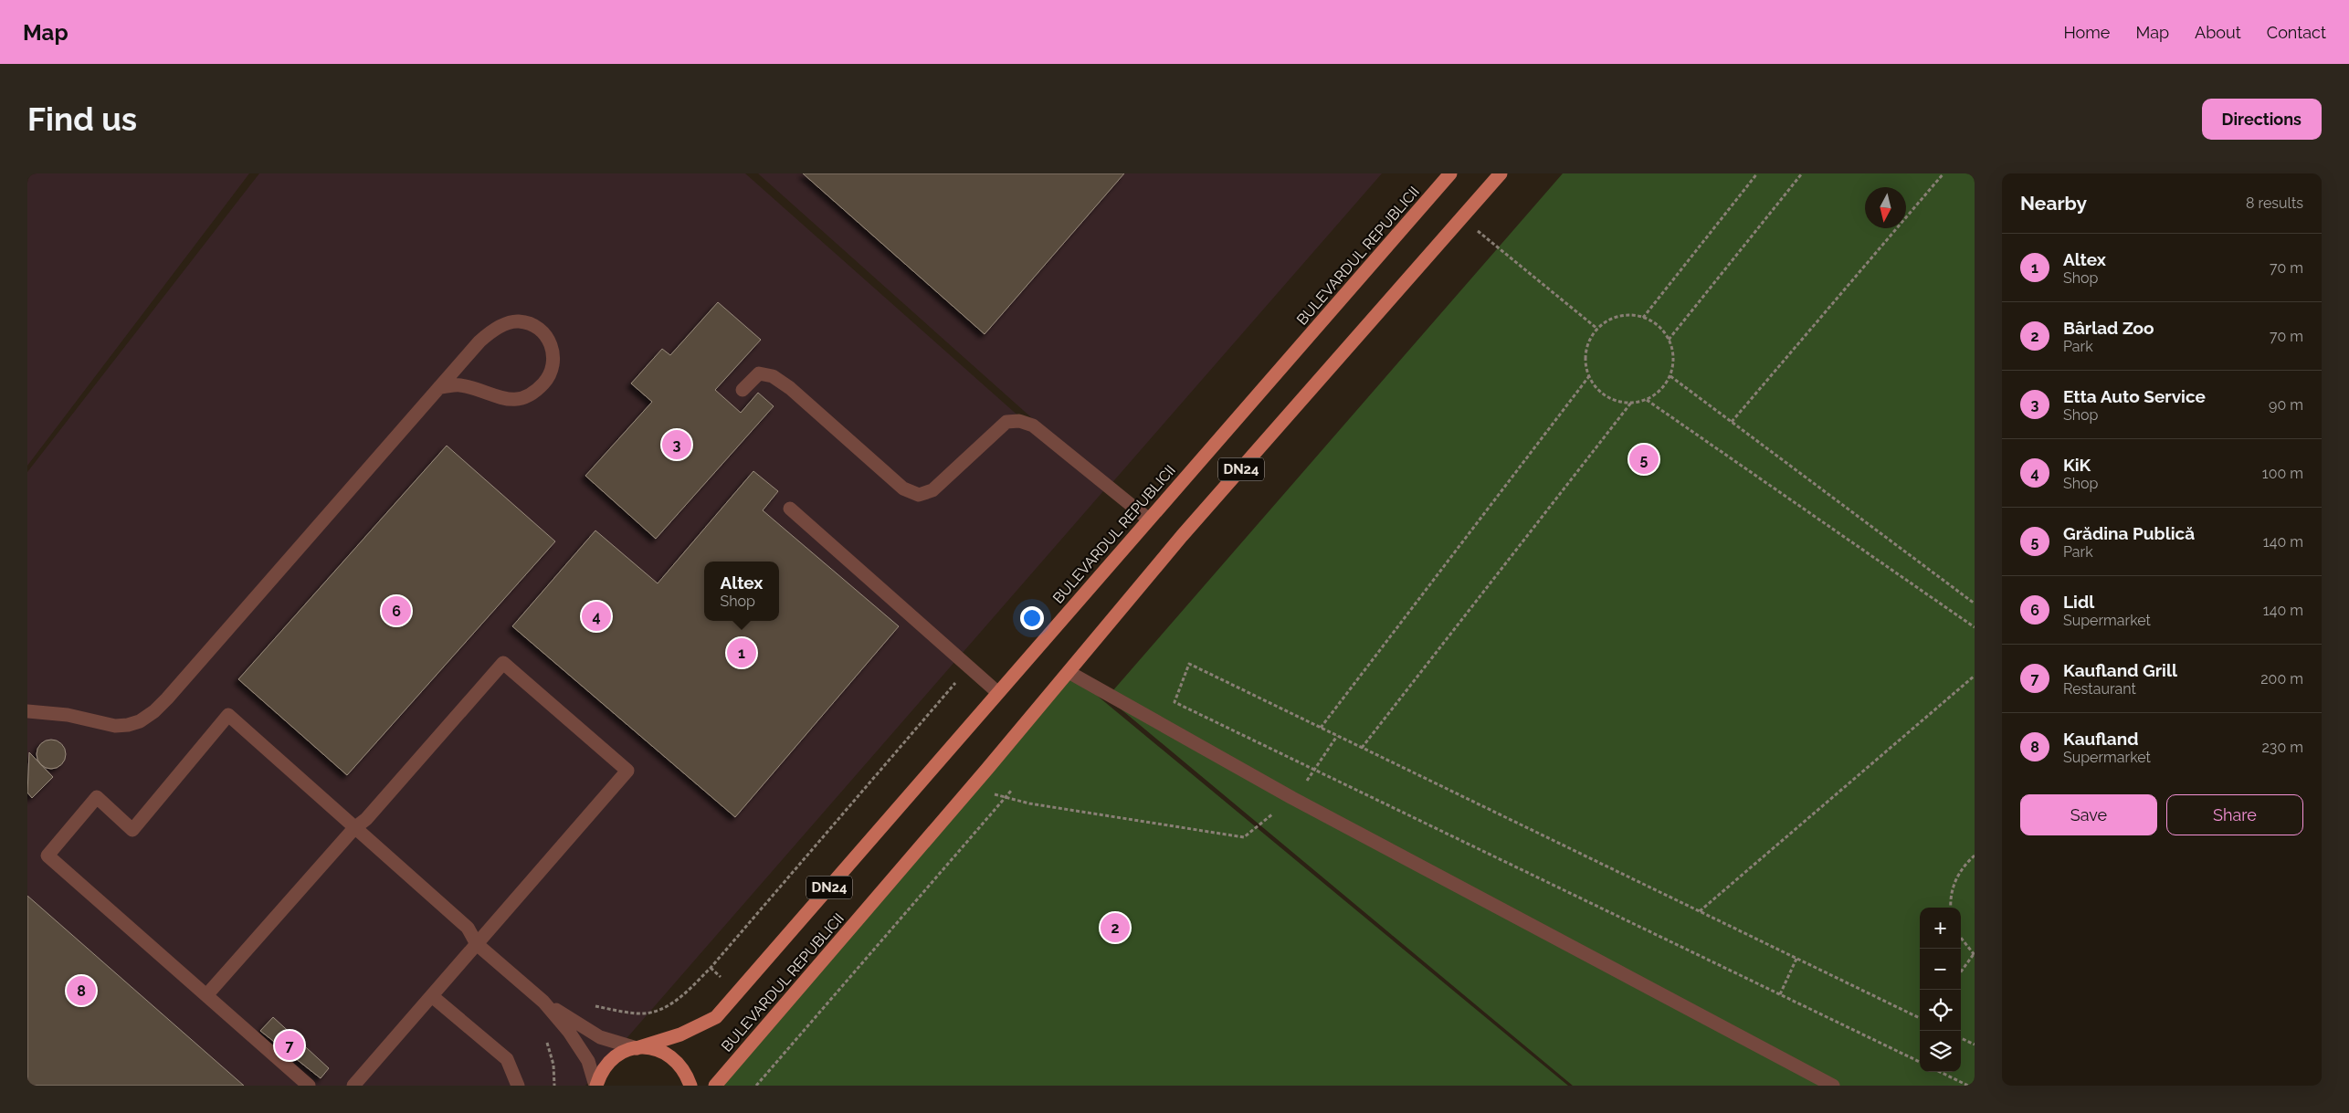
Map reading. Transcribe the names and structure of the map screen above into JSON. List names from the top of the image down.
{
  "streets": {
    "main road": ["BULEVARDUL REPUBLICII", "DN24"]
  },
  "north": "bottom",
  "page": {
    "header": "Map",
    "nav": [
      "Home",
      "Map",
      "About",
      "Contact"
    ],
    "buttons": [
      "Directions",
      ["Save", "Share"]
    ],
    "title": "Find us",
    "heading": ["Nearby", "8 results"],
    "list": [
      {
        "mark": "1",
        "name": "Altex",
        "note": "Shop",
        "value": "70 m"
      },
      {
        "mark": "2",
        "name": "Bârlad Zoo",
        "note": "Park",
        "value": "70 m"
      },
      {
        "mark": "3",
        "name": "Etta Auto Service",
        "note": "Shop",
        "value": "90 m"
      },
      {
        "mark": "4",
        "name": "KiK",
        "note": "Shop",
        "value": "100 m"
      },
      {
        "mark": "5",
        "name": "Grădina Publică",
        "note": "Park",
        "value": "140 m"
      },
      {
        "mark": "6",
        "name": "Lidl",
        "note": "Supermarket",
        "value": "140 m"
      },
      {
        "mark": "7",
        "name": "Kaufland Grill",
        "note": "Restaurant",
        "value": "200 m"
      },
      {
        "mark": "8",
        "name": "Kaufland",
        "note": "Supermarket",
        "value": "230 m"
      }
    ],
    "pins": [
      "3",
      "5",
      "6",
      "4",
      "1",
      "2",
      "8",
      "7"
    ],
    "popup": ["Altex", "Shop"],
    "map_buttons": ["+", "−"]
  }
}
